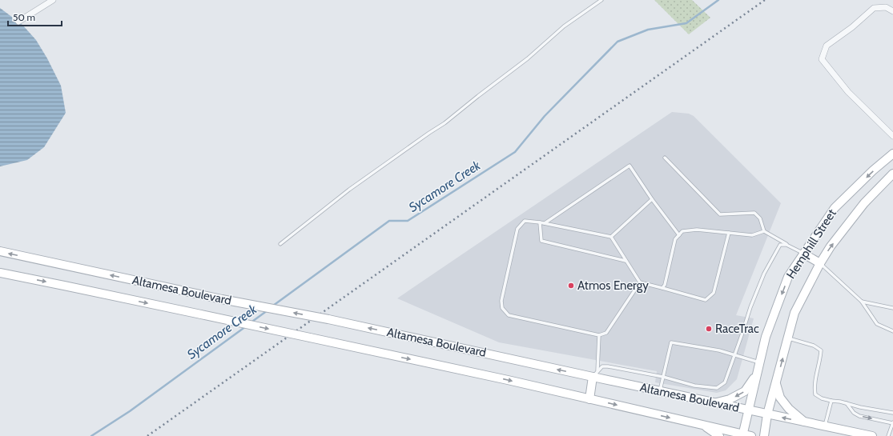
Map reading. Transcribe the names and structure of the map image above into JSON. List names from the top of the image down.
{
  "streets": {
    "main road": ["Hemphill Street", "Altamesa Boulevard"]
  },
  "crossings": [
    ["Hemphill Street", "Altamesa Boulevard"]
  ],
  "water": ["Sycamore Creek"],
  "places": ["Atmos Energy", "RaceTrac"],
  "scale_bar": "50 m"
}
